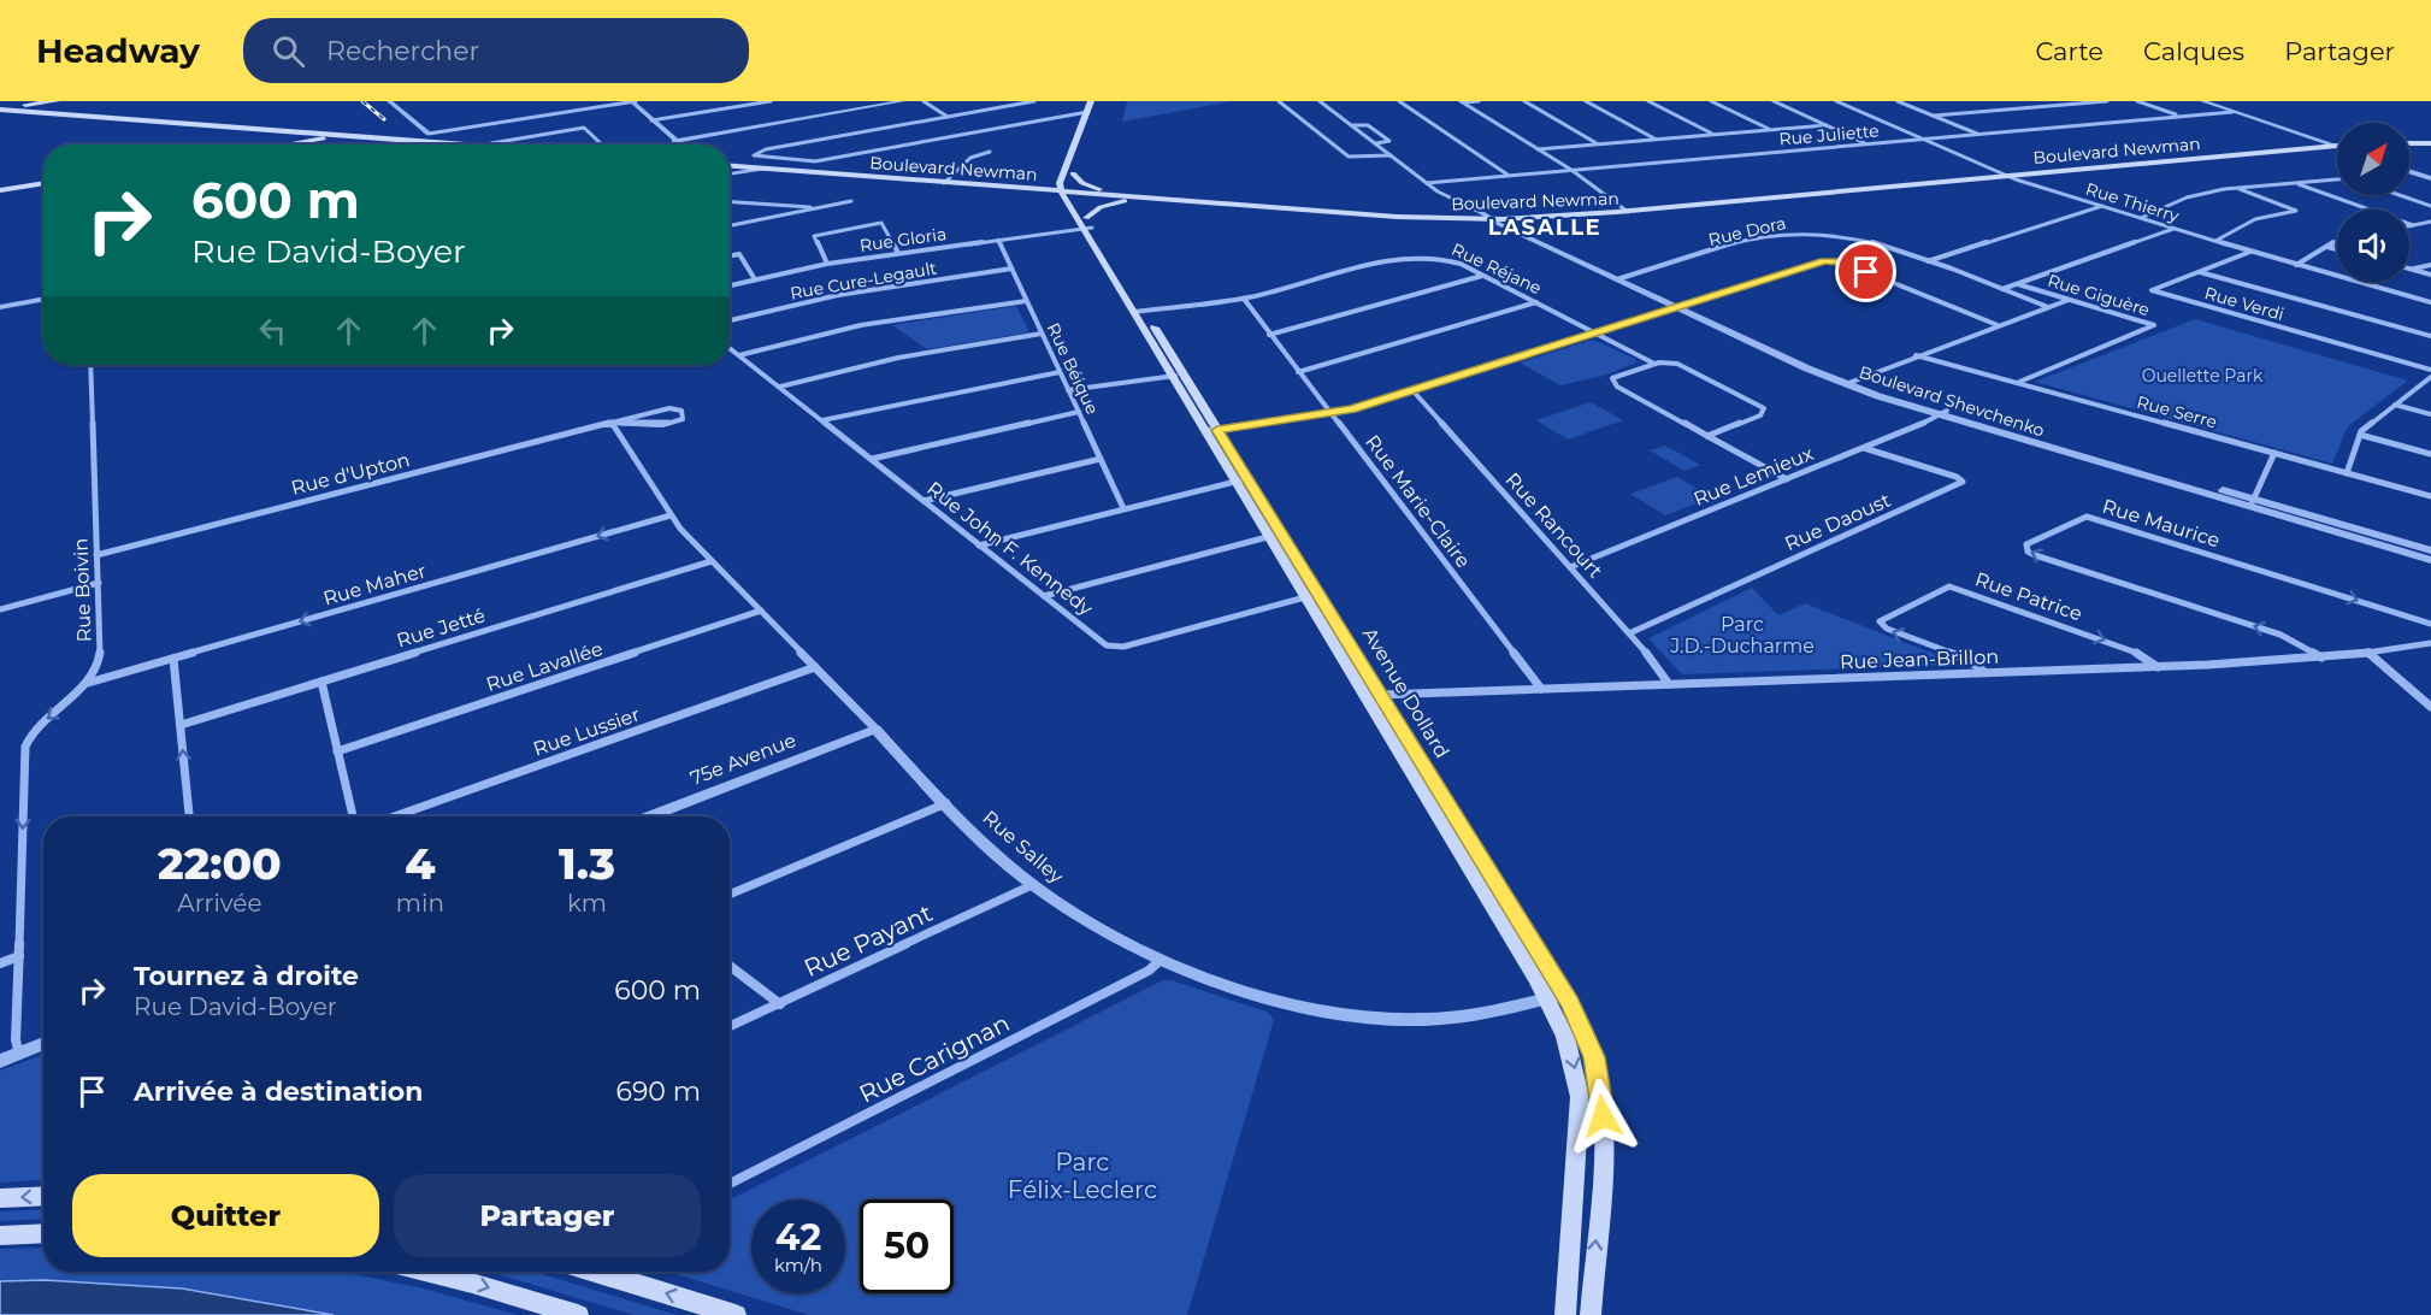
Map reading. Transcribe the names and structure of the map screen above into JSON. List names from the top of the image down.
{
  "streets": {
    "main road": ["Boulevard Newman", "Avenue Dollard"],
    "street": [
      "Rue Juliette",
      "Rue Thierry",
      "Rue Dora",
      "Rue Gloria",
      "Rue Réjane",
      "Rue Cure-Legault",
      "Rue Giguère",
      "Rue Verdi",
      "Rue Béique",
      "Boulevard Shevchenko",
      "Rue Serre",
      "Rue d'Upton",
      "Rue Lemieux",
      "Rue Marie-Claire",
      "Rue Daoust",
      "Rue Maurice",
      "Rue Rancourt",
      "Rue John F. Kennedy",
      "Rue Maher",
      "Rue Boivin",
      "Rue Patrice",
      "Rue Jetté",
      "Rue Jean-Brillon",
      "Rue Lavallée",
      "Rue Lussier",
      "75e Avenue",
      "Rue Salley",
      "Rue Payant",
      "Rue Carignan"
    ]
  },
  "crossings": [
    ["Rue Juliette", "Rue Thierry"],
    ["Rue Juliette", "Boulevard Shevchenko"],
    ["Boulevard Newman", "Rue Thierry"],
    ["Boulevard Newman", "Boulevard Shevchenko"],
    ["Boulevard Newman", "Avenue Dollard"],
    ["Rue Thierry", "Rue Verdi"],
    ["Rue Dora", "Boulevard Shevchenko"],
    ["Rue Gloria", "Rue Béique"],
    ["Rue Gloria", "Avenue Dollard"],
    ["Rue Réjane", "Rue Marie-Claire"],
    ["Rue Réjane", "Avenue Dollard"],
    ["Rue Cure-Legault", "Rue Béique"],
    ["Rue Giguère", "Rue Serre"],
    ["Boulevard Shevchenko", "Rue Lemieux"],
    ["Rue d'Upton", "Rue Boivin"],
    ["Rue d'Upton", "Rue Salley"],
    ["Rue Lemieux", "Rue Daoust"],
    ["Rue Lemieux", "Rue Rancourt"],
    ["Rue Marie-Claire", "Rue Jean-Brillon"],
    ["Rue Daoust", "Rue Rancourt"],
    ["Rue Maurice", "Rue Jean-Brillon"],
    ["Rue Rancourt", "Rue Jean-Brillon"],
    ["Rue John F. Kennedy", "Avenue Dollard"],
    ["Rue Maher", "Rue Boivin"],
    ["Rue Maher", "Rue Salley"],
    ["Rue Patrice", "Rue Jean-Brillon"],
    ["Rue Jetté", "Rue Salley"],
    ["Rue Jean-Brillon", "Avenue Dollard"],
    ["Rue Lavallée", "Rue Salley"],
    ["Avenue Dollard", "Rue Salley"],
    ["Rue Lussier", "Rue Salley"],
    ["75e Avenue", "Rue Salley"],
    ["Rue Salley", "Rue Payant"],
    ["Rue Salley", "Rue Carignan"]
  ],
  "one_way": ["Rue Maher", "Rue Boivin"],
  "districts": ["LASALLE"],
  "parks": ["Ouellette Park", "Parc J.D.-Ducharme", "Parc Félix-Leclerc"],
  "north": "top right",
  "page": {
    "header": "Headway",
    "search": "Rechercher",
    "nav": ["Carte", "Calques", "Partager"],
    "turn": ["600 m", "Rue David-Boyer"],
    "eta": [
      "22:00",
      "Arrivée",
      "4",
      "min",
      "1.3",
      "km"
    ],
    "list": [
      {
        "name": "Tournez à droite",
        "note": "Rue David-Boyer",
        "value": "600 m"
      },
      {
        "name": "Arrivée à destination",
        "value": "690 m"
      }
    ],
    "buttons": ["Quitter", "Partager"],
    "speed": "42 km/h",
    "limit": "50"
  }
}
